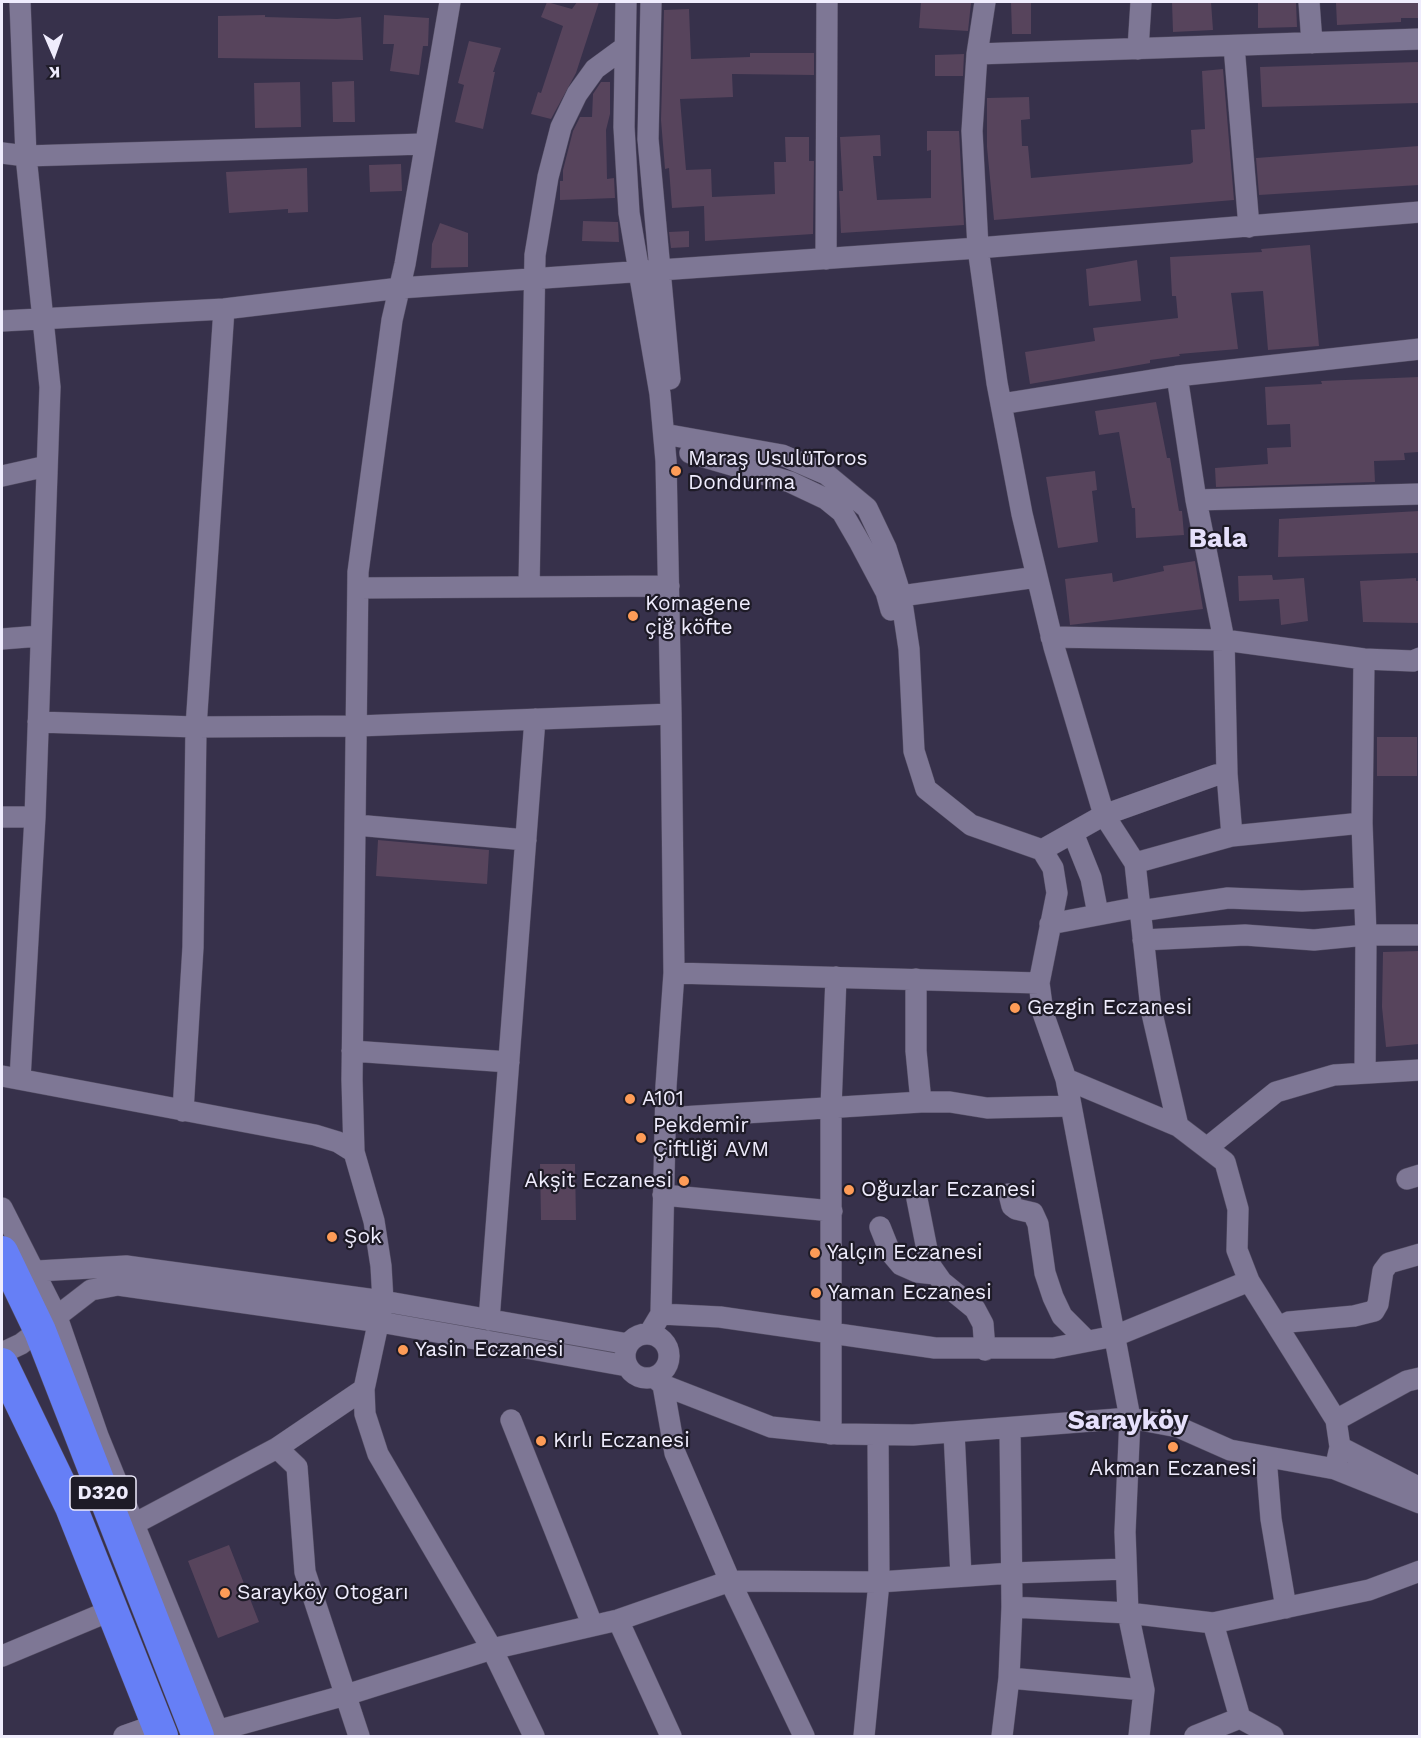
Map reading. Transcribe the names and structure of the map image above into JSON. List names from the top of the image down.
{
  "streets": {
    "highway": ["D320"]
  },
  "districts": ["Bala", "Sarayköy"],
  "places": [
    "Maraş UsulüToros Dondurma",
    "Komagene çiğ köfte",
    "Gezgin Eczanesi",
    "A101",
    "Pekdemir Çiftliği AVM",
    "Akşit Eczanesi",
    "Oğuzlar Eczanesi",
    "Şok",
    "Yalçın Eczanesi",
    "Yaman Eczanesi",
    "Yasin Eczanesi",
    "Kırlı Eczanesi",
    "Akman Eczanesi",
    "Sarayköy Otogarı"
  ],
  "north": "bottom"
}
